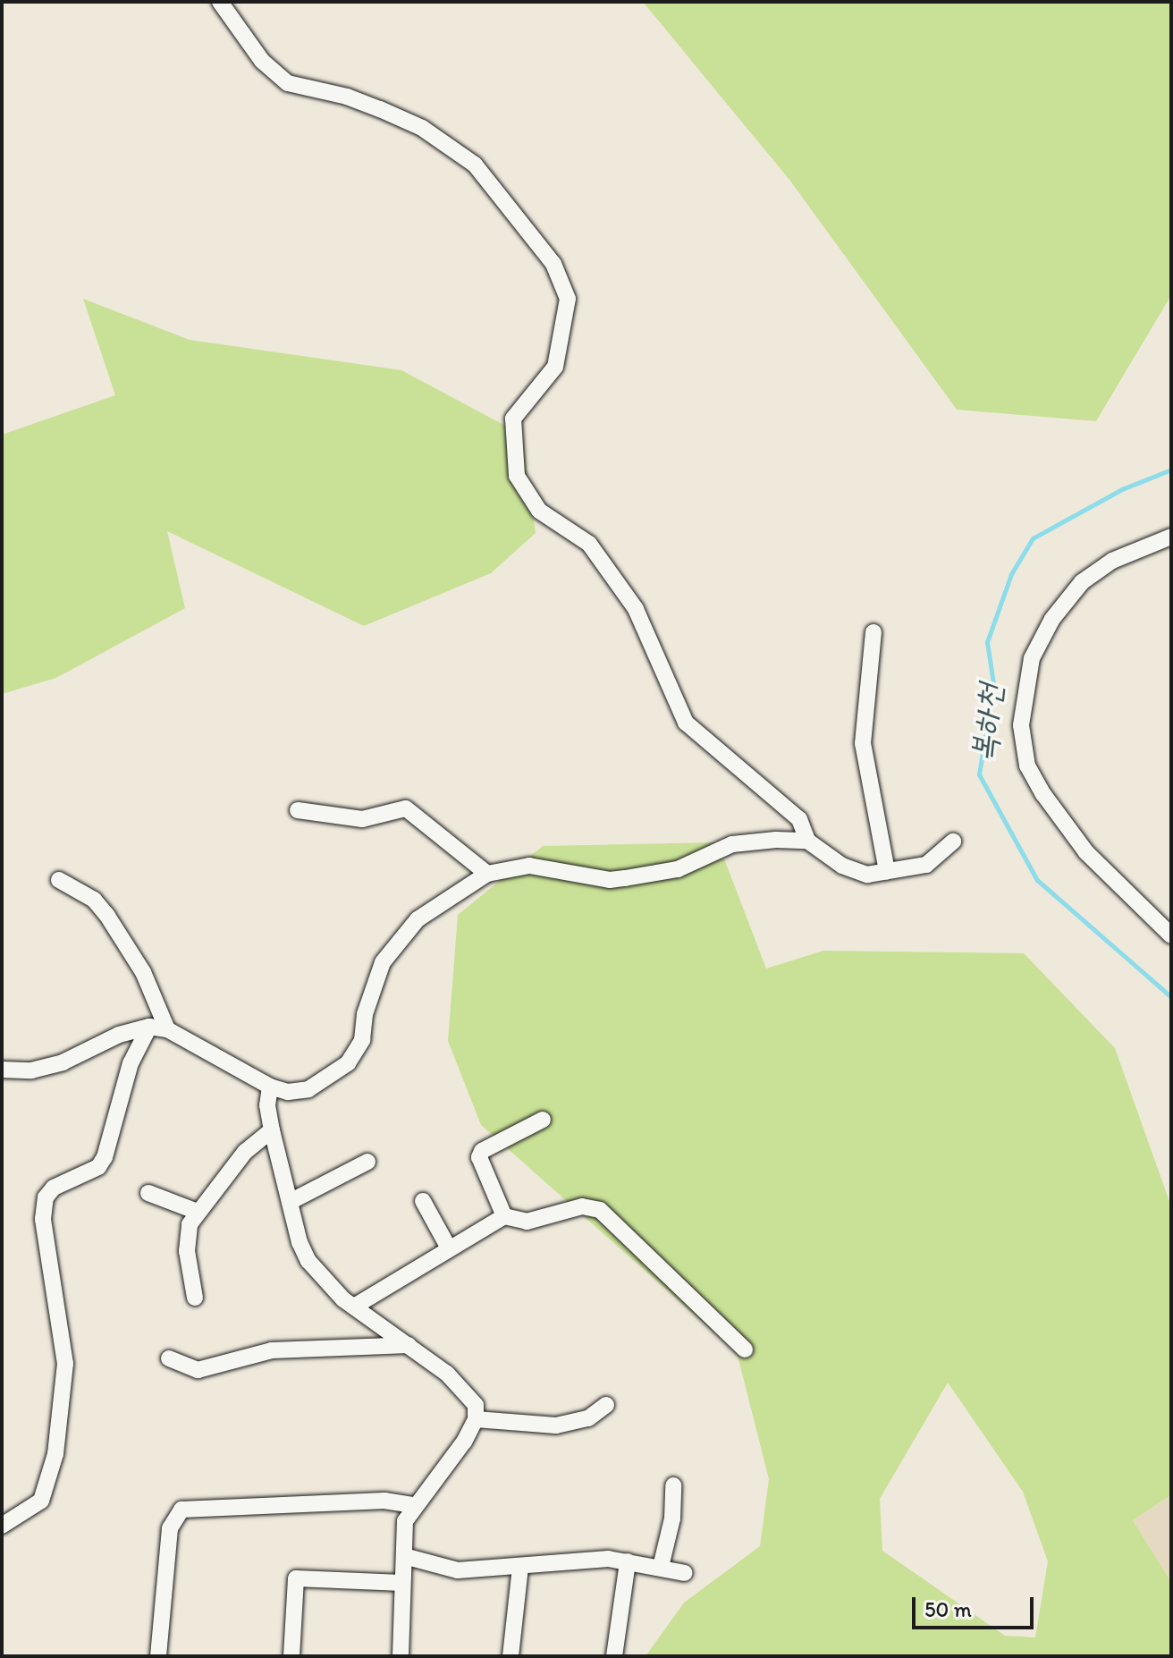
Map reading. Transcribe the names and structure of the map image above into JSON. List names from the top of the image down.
{
  "water": ["복하천"],
  "scale_bar": "50 m"
}
